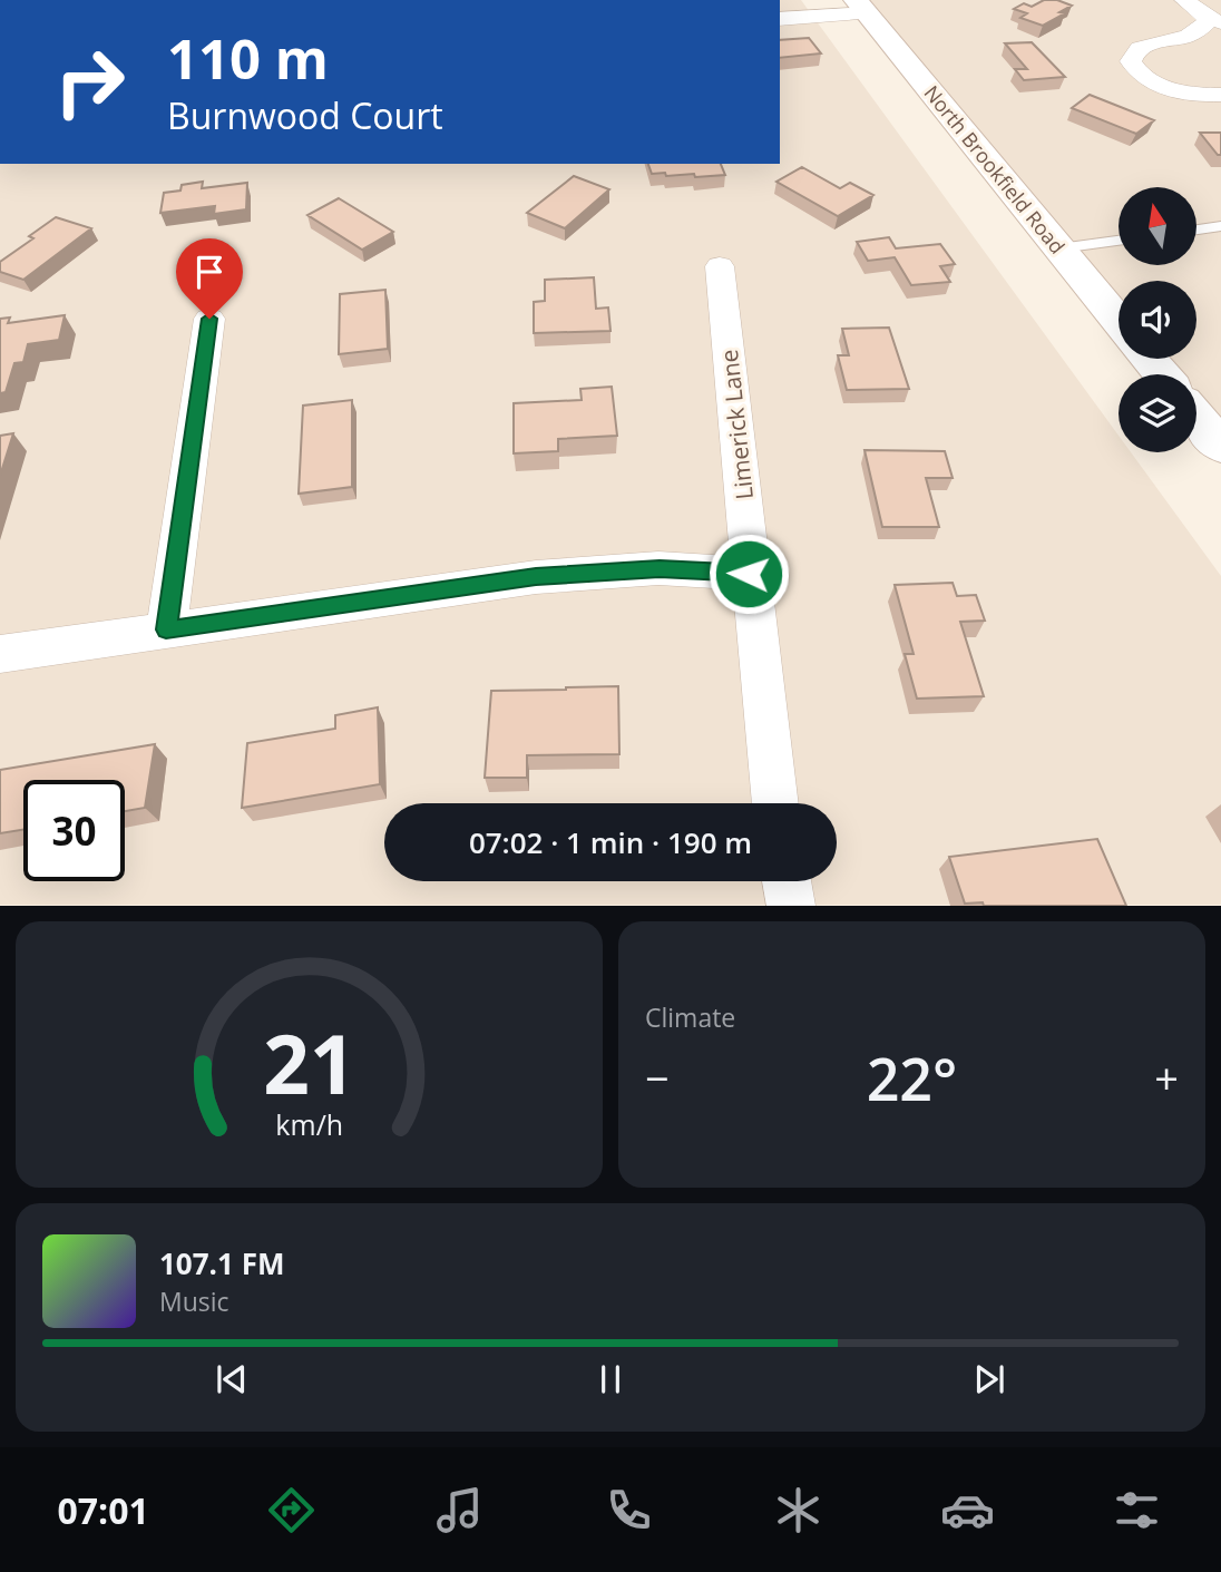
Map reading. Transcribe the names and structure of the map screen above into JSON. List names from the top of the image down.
{
  "streets": {
    "street": ["North Brookfield Road", "Limerick Lane"]
  },
  "north": "top",
  "page": {
    "turn": ["110 m", "Burnwood Court"],
    "limit": "30",
    "trip": "07:02 · 1 min · 190 m",
    "tile": "Climate",
    "heat": ["−", "22°", "+"],
    "song": ["107.1 FM", "Music"],
    "tabs": "07:01",
    "gauge": ["21", "km/h"]
  }
}
